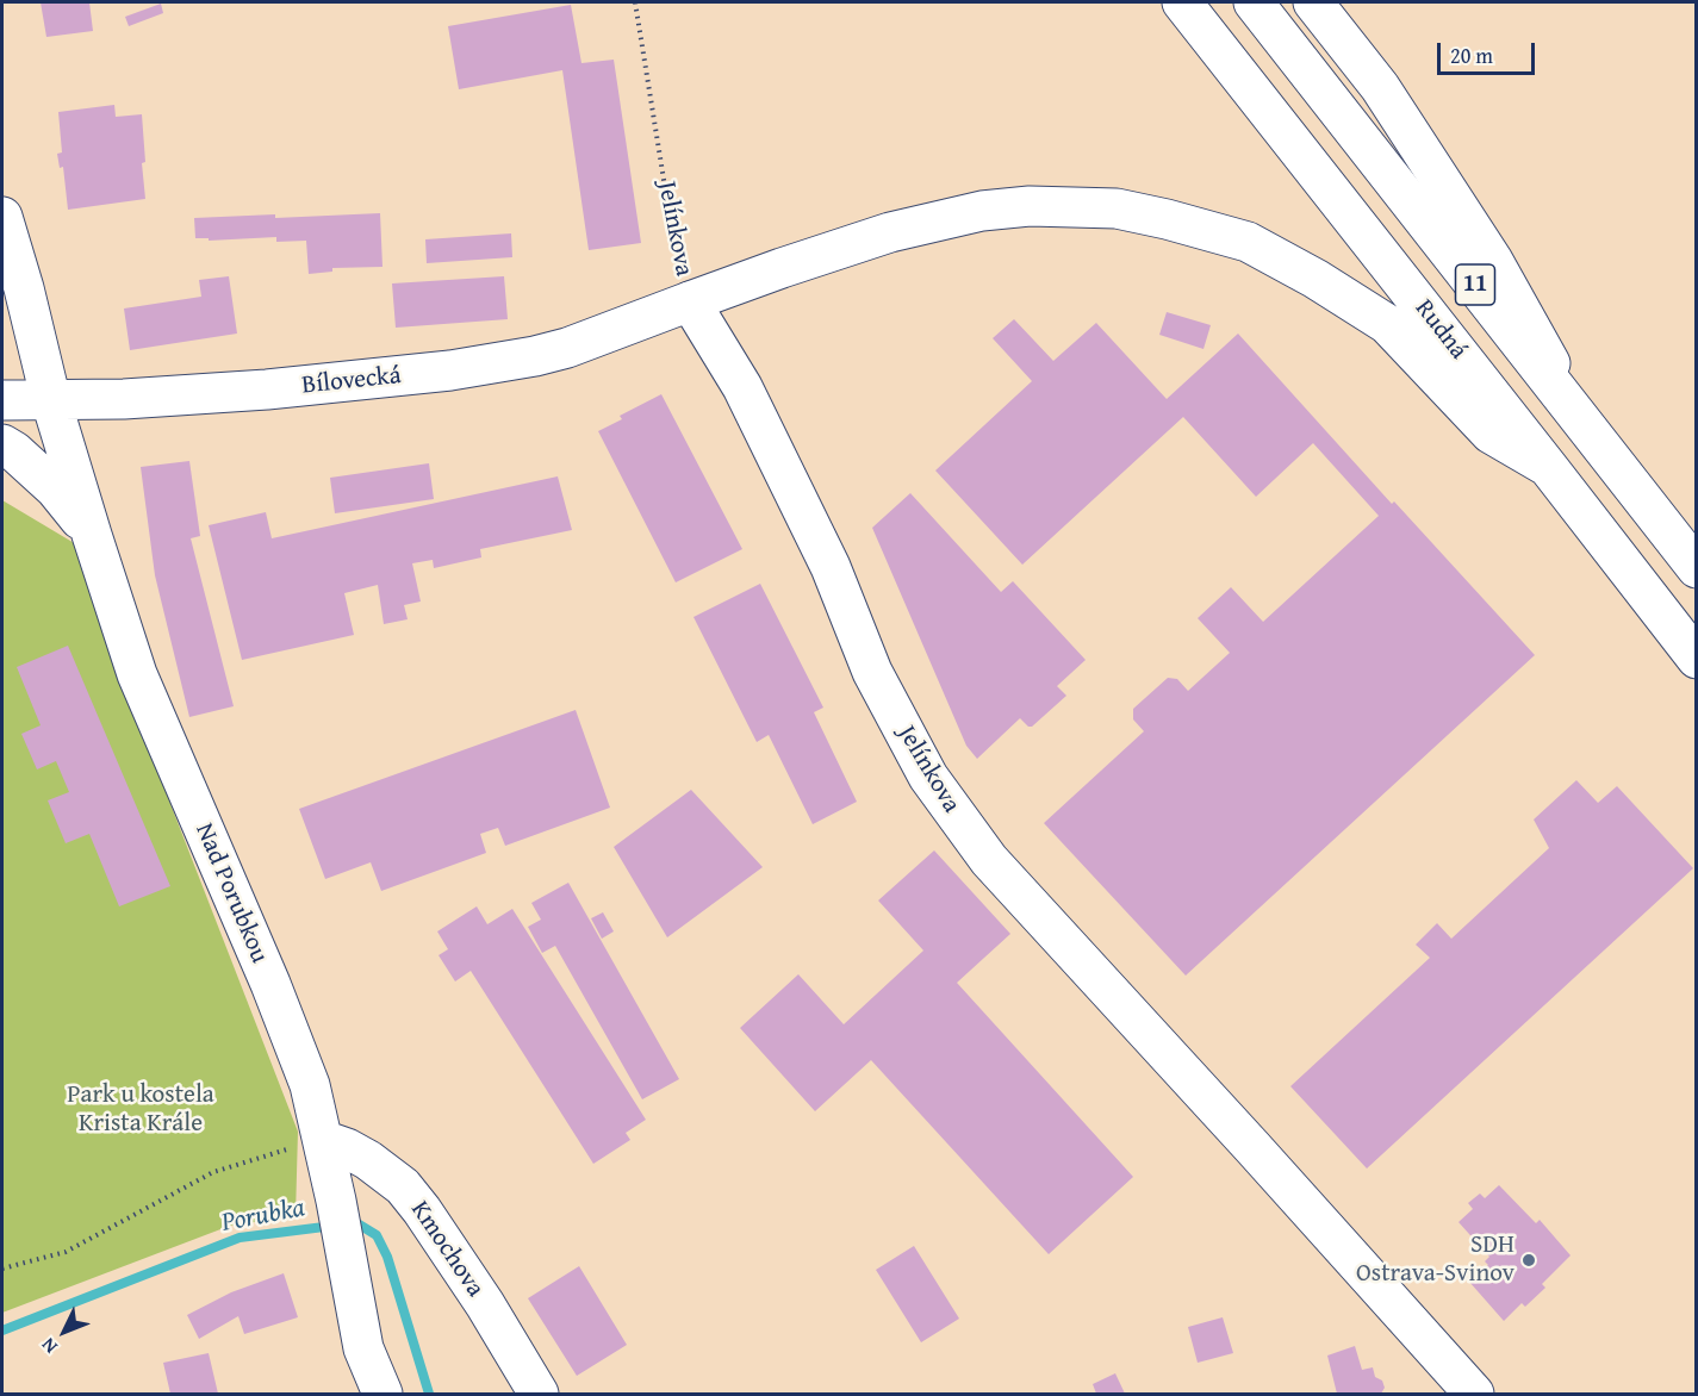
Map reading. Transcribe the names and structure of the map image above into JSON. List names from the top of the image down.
{
  "streets": {
    "main road": [
      "Jelínkova",
      "11",
      "Rudná",
      "Bílovecká",
      "Nad Porubkou",
      "Kmochova"
    ]
  },
  "crossings": [
    ["Jelínkova", "Bílovecká"],
    ["Rudná", "Bílovecká"],
    ["Bílovecká", "Nad Porubkou"],
    ["Nad Porubkou", "Kmochova"]
  ],
  "water": ["Porubka"],
  "parks": ["Park u kostela Krista Krále"],
  "places": ["SDH Ostrava-Svinov"],
  "scale_bar": "20 m",
  "north": "bottom left"
}
